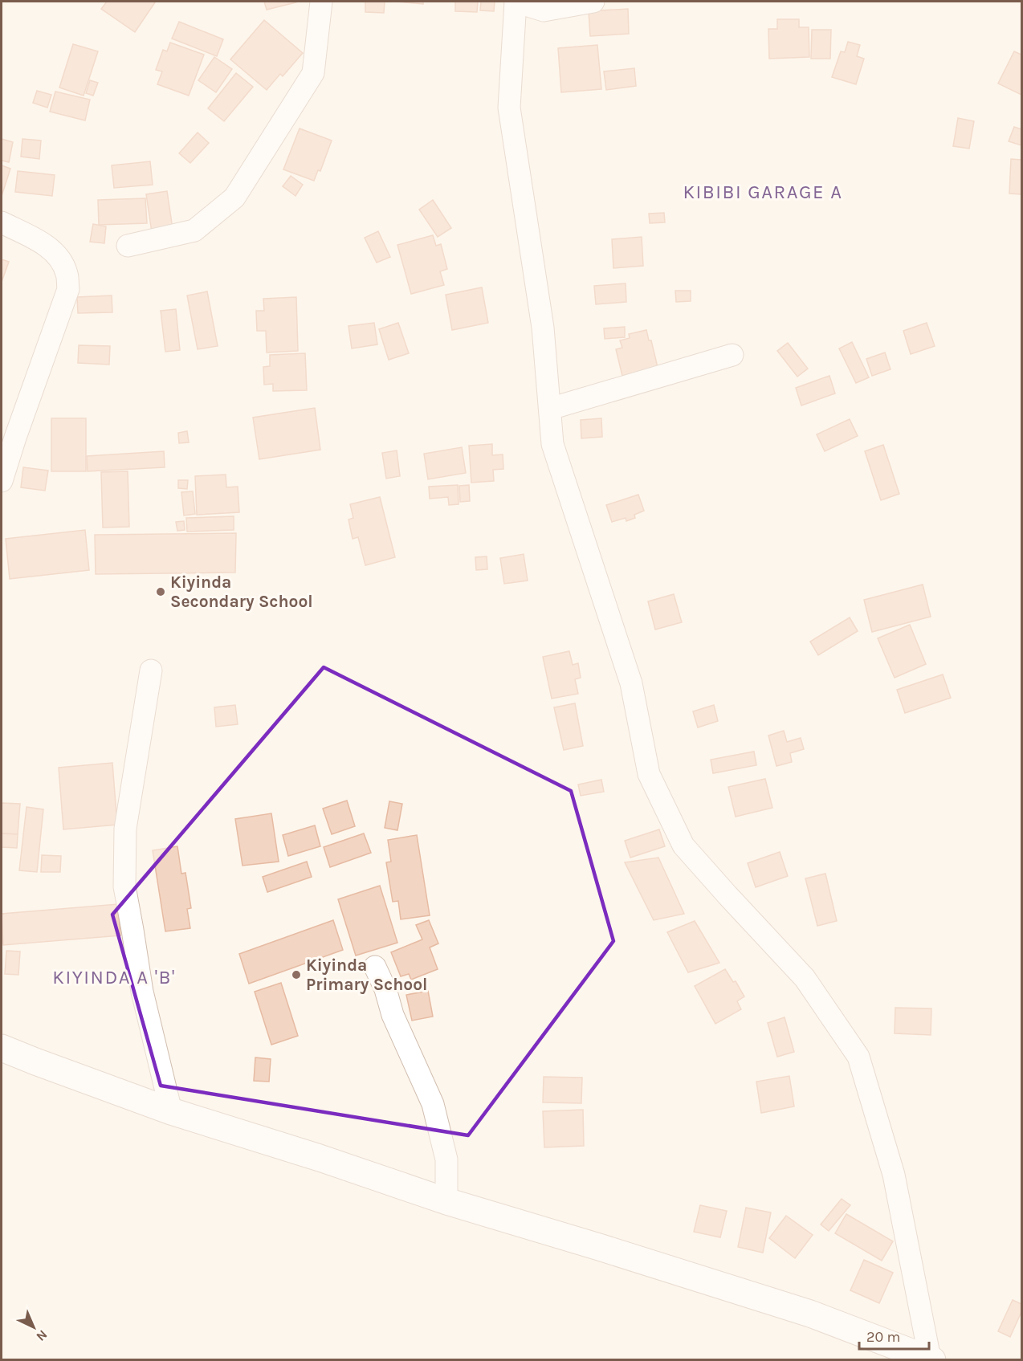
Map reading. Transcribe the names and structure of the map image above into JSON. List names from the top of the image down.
{
  "districts": ["KIBIBI GARAGE A", "KIYINDA A 'B'"],
  "places": ["Kiyinda Secondary School", "Kiyinda Primary School"],
  "scale_bar": "20 m",
  "north": "bottom right"
}
